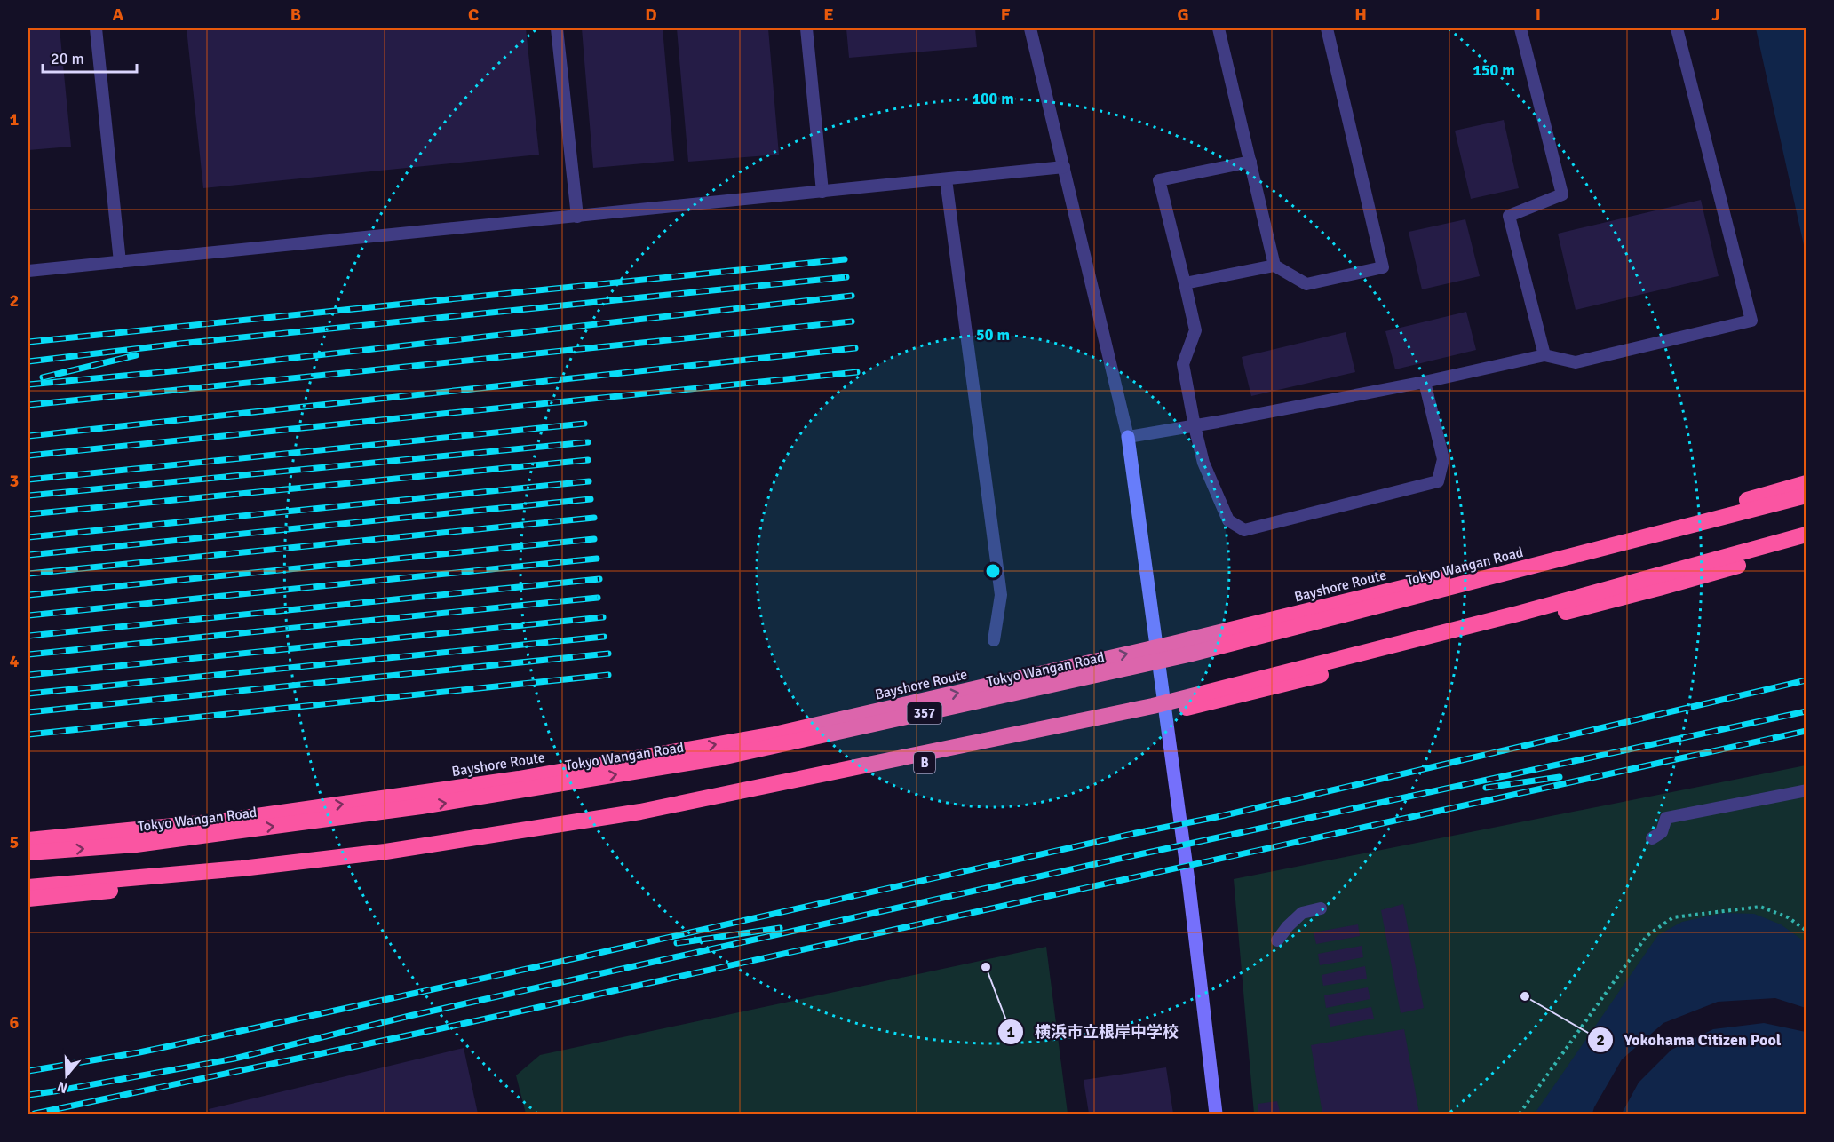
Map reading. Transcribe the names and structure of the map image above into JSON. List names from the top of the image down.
{
  "streets": {
    "highway": [
      "Tokyo Wangan Road",
      "Bayshore Route",
      "357",
      "B"
    ]
  },
  "places": ["横浜市立根岸中学校", "Yokohama Citizen Pool"],
  "scale_bar": "20 m",
  "north": "bottom",
  "grid": {
    "columns": [
      "A",
      "B",
      "C",
      "D",
      "E",
      "F",
      "G",
      "H",
      "I",
      "J"
    ],
    "rows": [
      "1",
      "2",
      "3",
      "4",
      "5",
      "6"
    ]
  },
  "rings": ["150 m", "100 m", "50 m"]
}
